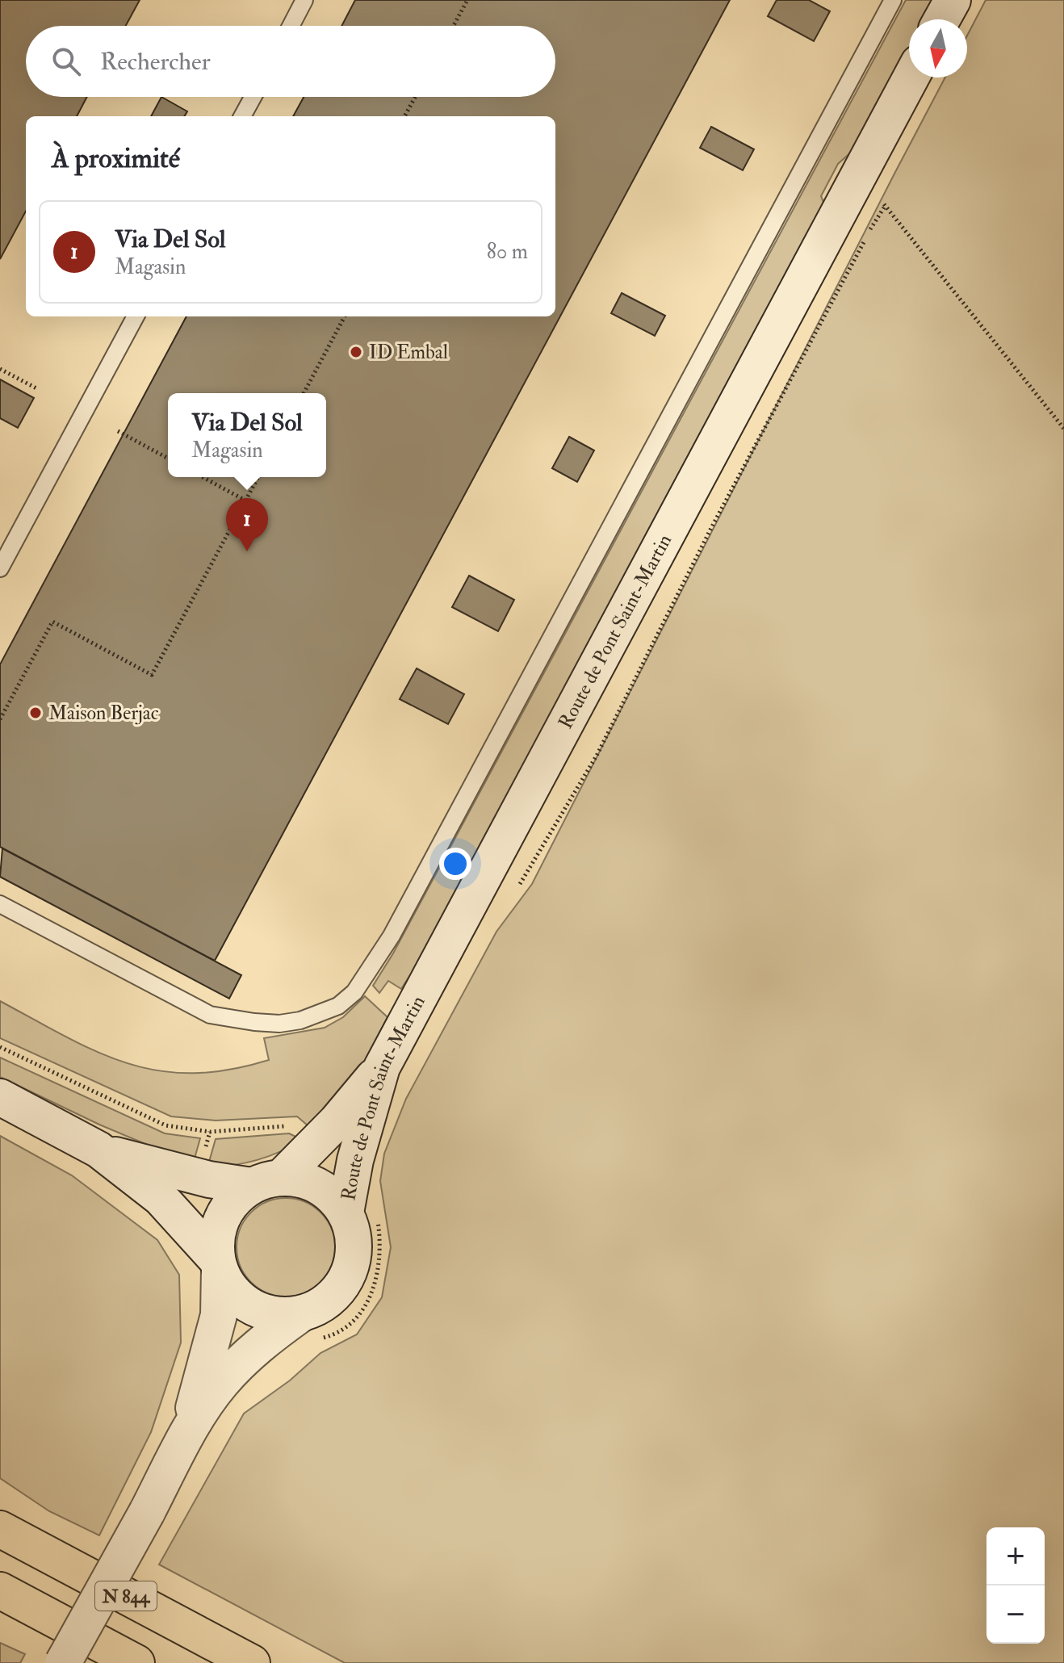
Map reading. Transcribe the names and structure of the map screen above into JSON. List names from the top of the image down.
{
  "streets": {
    "highway": ["N 844"],
    "main road": ["Route de Pont Saint-Martin"]
  },
  "places": ["ID Embal", "Maison Berjac"],
  "north": "bottom",
  "page": {
    "search": "Rechercher",
    "heading": "À proximité",
    "list": [
      {
        "mark": "1",
        "name": "Via Del Sol",
        "note": "Magasin",
        "value": "80 m"
      }
    ],
    "popup": ["Via Del Sol", "Magasin"],
    "pins": "1",
    "map_buttons": ["+", "−"]
  }
}
